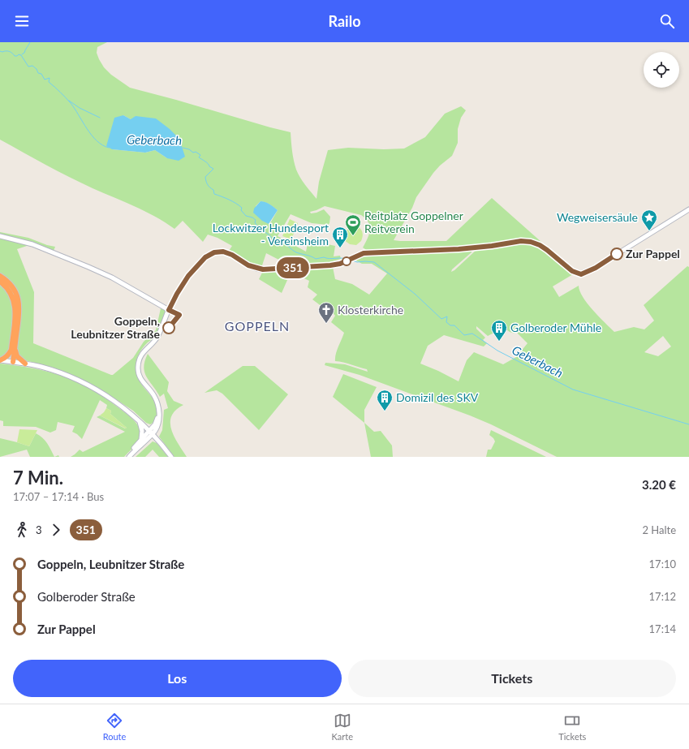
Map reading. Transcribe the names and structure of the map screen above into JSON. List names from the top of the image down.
{
  "districts": ["GOPPELN"],
  "water": ["Geberbach"],
  "places": {
    "place": ["Wegweisersäule"],
    "sports": ["Reitplatz Goppelner Reitverein"],
    "building": ["Lockwitzer Hundesport - Vereinsheim", "Golberoder Mühle", "Domizil des SKV"],
    "other": ["Zur Pappel", "Goppeln, Leubnitzer Straße"],
    "church": ["Klosterkirche"]
  },
  "lines": ["bus line 351"],
  "page": {
    "header": "Railo",
    "on_map": "351",
    "heading": ["7 Min.", "17:07 – 17:14 · Bus", "3.20 €"],
    "legs": ["3", "351", "2 Halte"],
    "list": [
      {
        "name": "Goppeln, Leubnitzer Straße",
        "value": "17:10"
      },
      {
        "name": "Golberoder Straße",
        "value": "17:12"
      },
      {
        "name": "Zur Pappel",
        "value": "17:14"
      }
    ],
    "buttons": ["Los", "Tickets"],
    "tabs": ["Route", "Karte", "Tickets"]
  }
}
